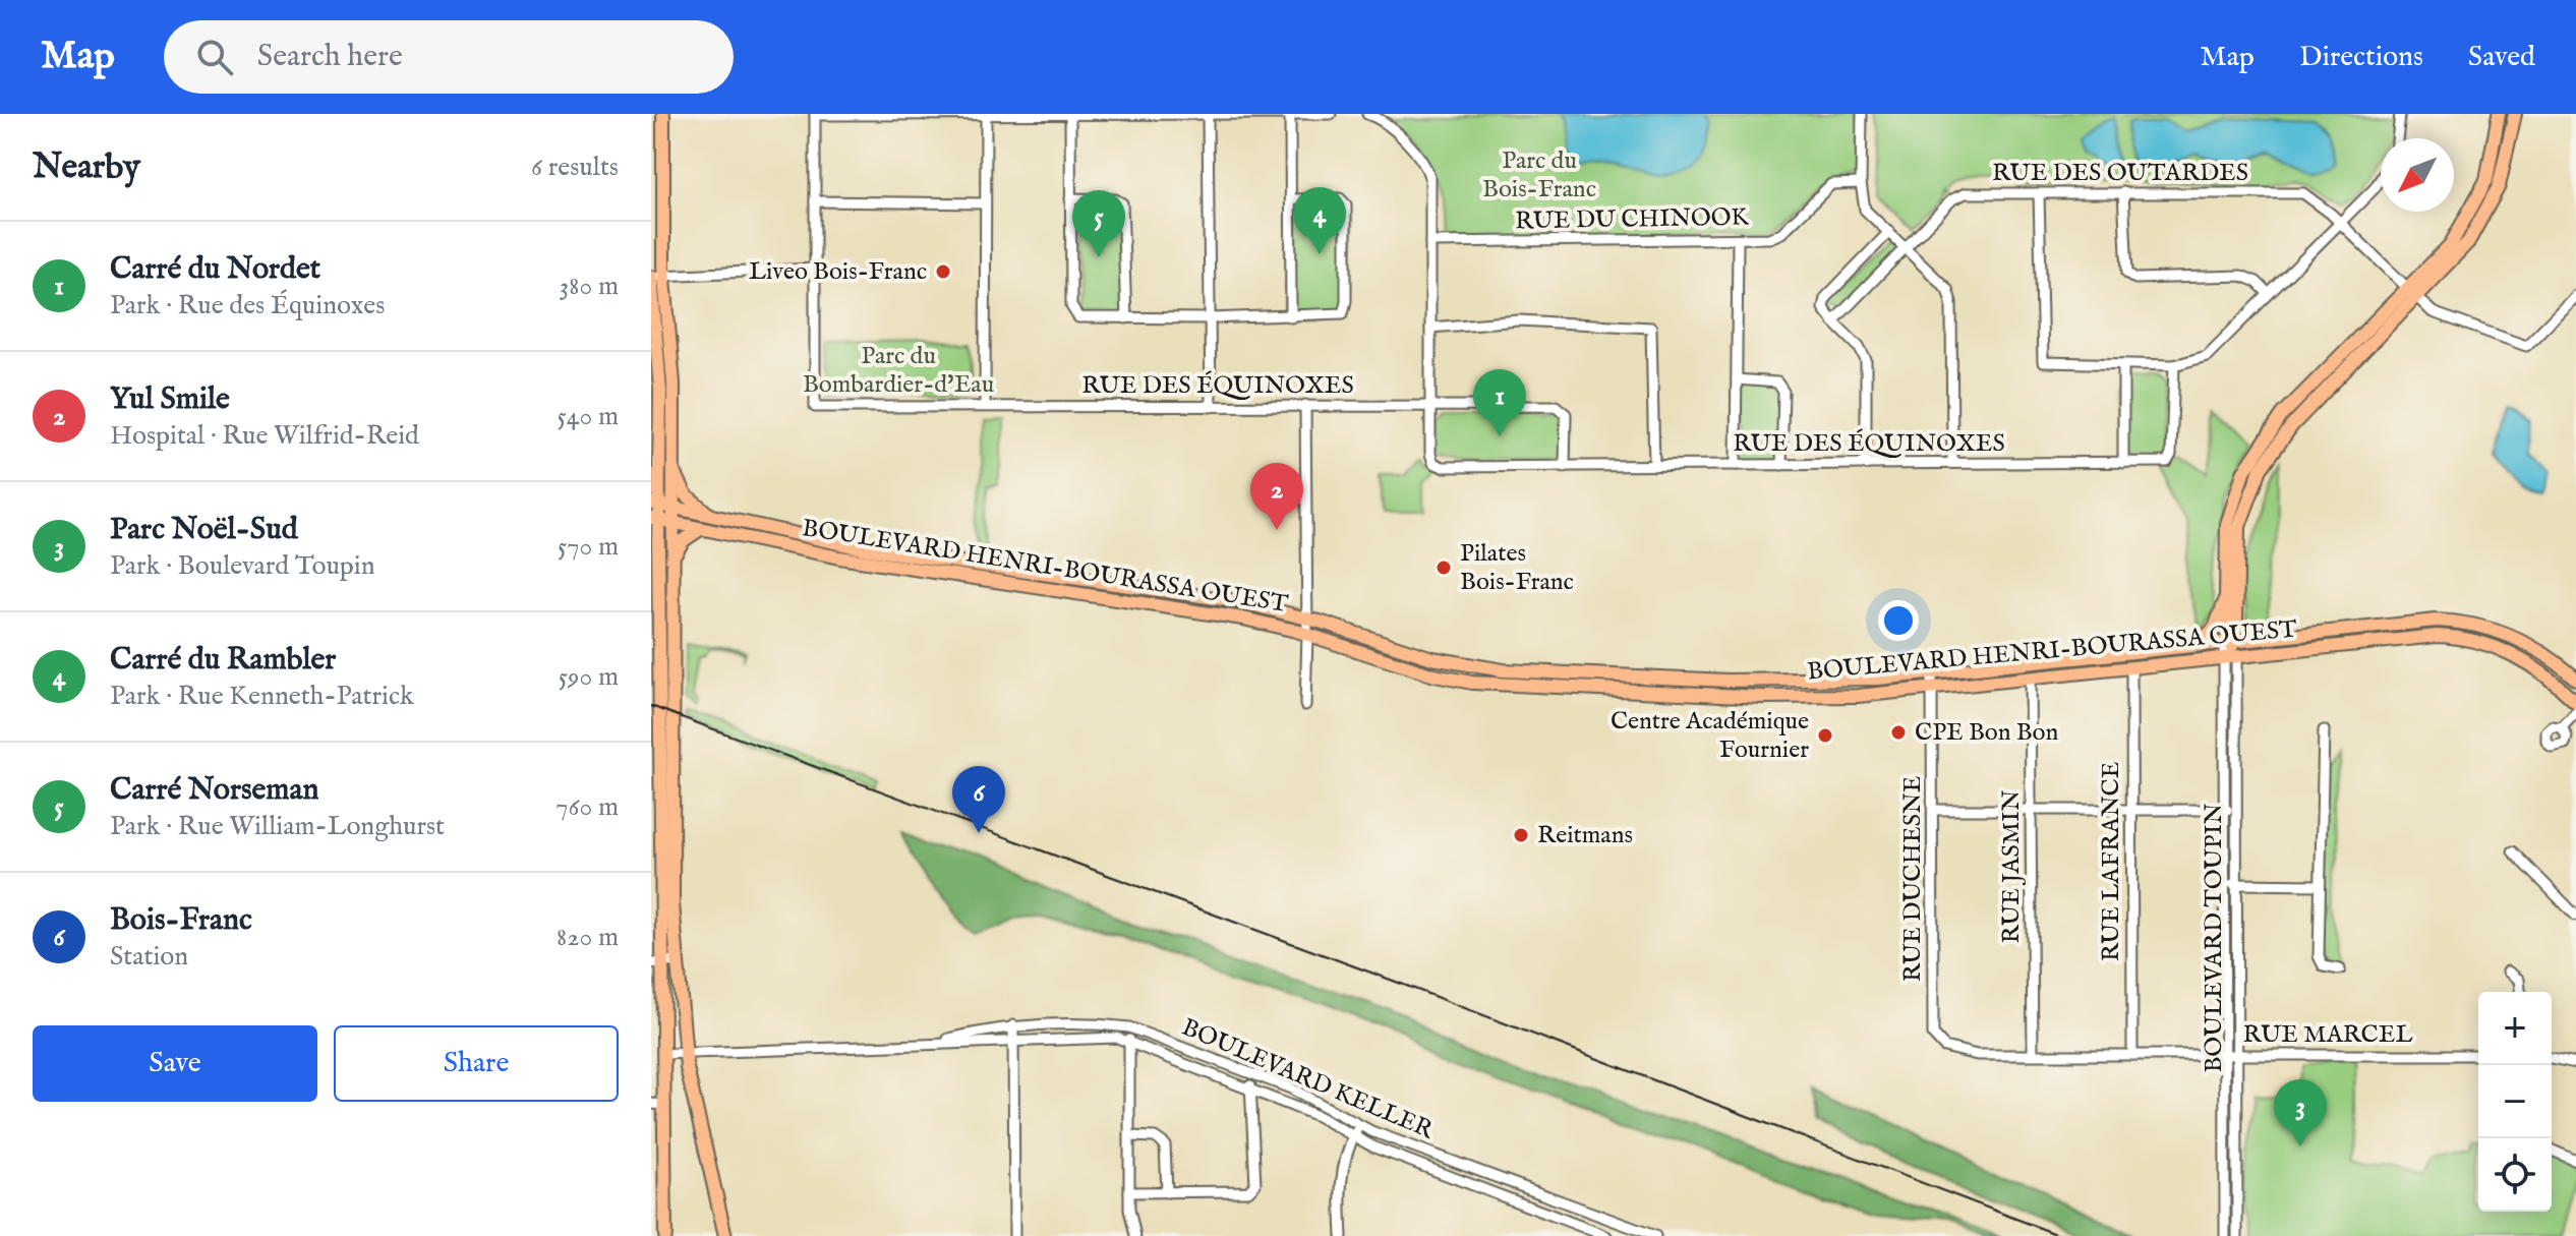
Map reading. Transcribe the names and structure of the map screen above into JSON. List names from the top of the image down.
{
  "streets": {
    "main road": ["BOULEVARD HENRI-BOURASSA OUEST", "BOULEVARD TOUPIN"],
    "street": [
      "RUE DES OUTARDES",
      "RUE DU CHINOOK",
      "RUE DES ÉQUINOXES",
      "RUE LAFRANCE",
      "RUE JASMIN",
      "RUE DUCHESNE",
      "RUE MARCEL",
      "BOULEVARD KELLER"
    ]
  },
  "crossings": [
    ["BOULEVARD HENRI-BOURASSA OUEST", "RUE LAFRANCE"],
    ["BOULEVARD HENRI-BOURASSA OUEST", "RUE JASMIN"],
    ["BOULEVARD HENRI-BOURASSA OUEST", "RUE DUCHESNE"],
    ["BOULEVARD HENRI-BOURASSA OUEST", "BOULEVARD TOUPIN"],
    ["RUE LAFRANCE", "RUE MARCEL"],
    ["RUE JASMIN", "RUE MARCEL"],
    ["RUE DUCHESNE", "RUE MARCEL"],
    ["BOULEVARD TOUPIN", "RUE MARCEL"]
  ],
  "parks": ["Parc du Bois-Franc", "Parc du Bombardier-d'Eau"],
  "places": [
    "Liveo Bois-Franc",
    "Pilates Bois-Franc",
    "CPE Bon Bon",
    "Centre Académique Fournier",
    "Reitmans"
  ],
  "north": "bottom left",
  "page": {
    "header": "Map",
    "search": "Search here",
    "nav": ["Map", "Directions", "Saved"],
    "heading": ["Nearby", "6 results"],
    "pins": [
      "4",
      "5",
      "1",
      "2",
      "6",
      "3"
    ],
    "list": [
      {
        "mark": "1",
        "name": "Carré du Nordet",
        "note": "Park · Rue des Équinoxes",
        "value": "380 m"
      },
      {
        "mark": "2",
        "name": "Yul Smile",
        "note": "Hospital · Rue Wilfrid-Reid",
        "value": "540 m"
      },
      {
        "mark": "3",
        "name": "Parc Noël-Sud",
        "note": "Park · Boulevard Toupin",
        "value": "570 m"
      },
      {
        "mark": "4",
        "name": "Carré du Rambler",
        "note": "Park · Rue Kenneth-Patrick",
        "value": "590 m"
      },
      {
        "mark": "5",
        "name": "Carré Norseman",
        "note": "Park · Rue William-Longhurst",
        "value": "760 m"
      },
      {
        "mark": "6",
        "name": "Bois-Franc",
        "note": "Station",
        "value": "820 m"
      }
    ],
    "map_buttons": ["+", "−"],
    "buttons": ["Save", "Share"]
  }
}
